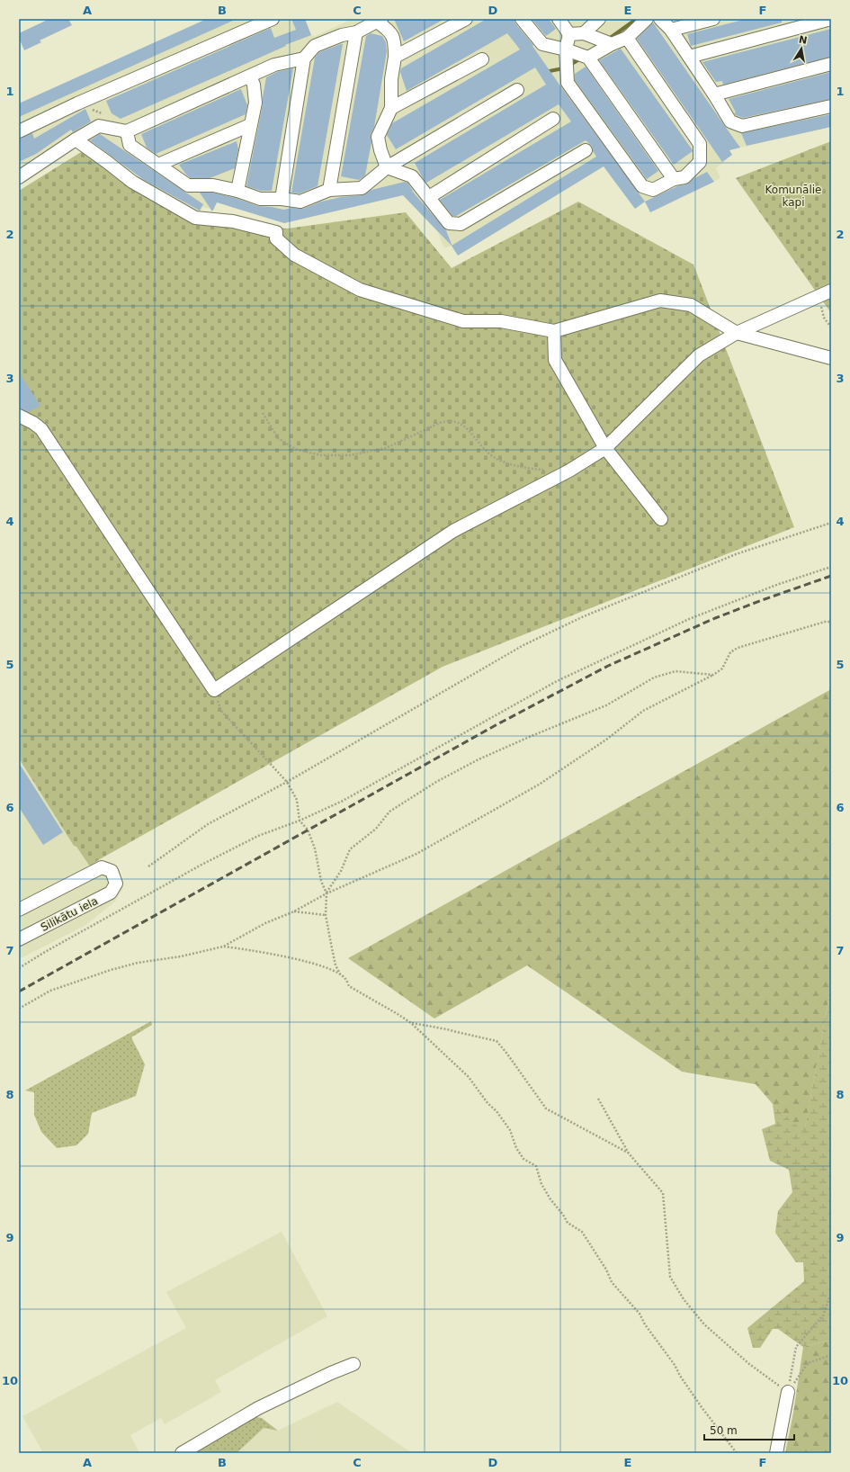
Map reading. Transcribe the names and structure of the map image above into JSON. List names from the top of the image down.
{
  "streets": {
    "lane": ["Silikātu iela"]
  },
  "parks": ["Komunālie kapi"],
  "scale_bar": "50 m",
  "north": "top",
  "grid": {
    "columns": [
      "A",
      "B",
      "C",
      "D",
      "E",
      "F"
    ],
    "rows": [
      "1",
      "2",
      "3",
      "4",
      "5",
      "6",
      "7",
      "8",
      "9",
      "10"
    ]
  }
}
